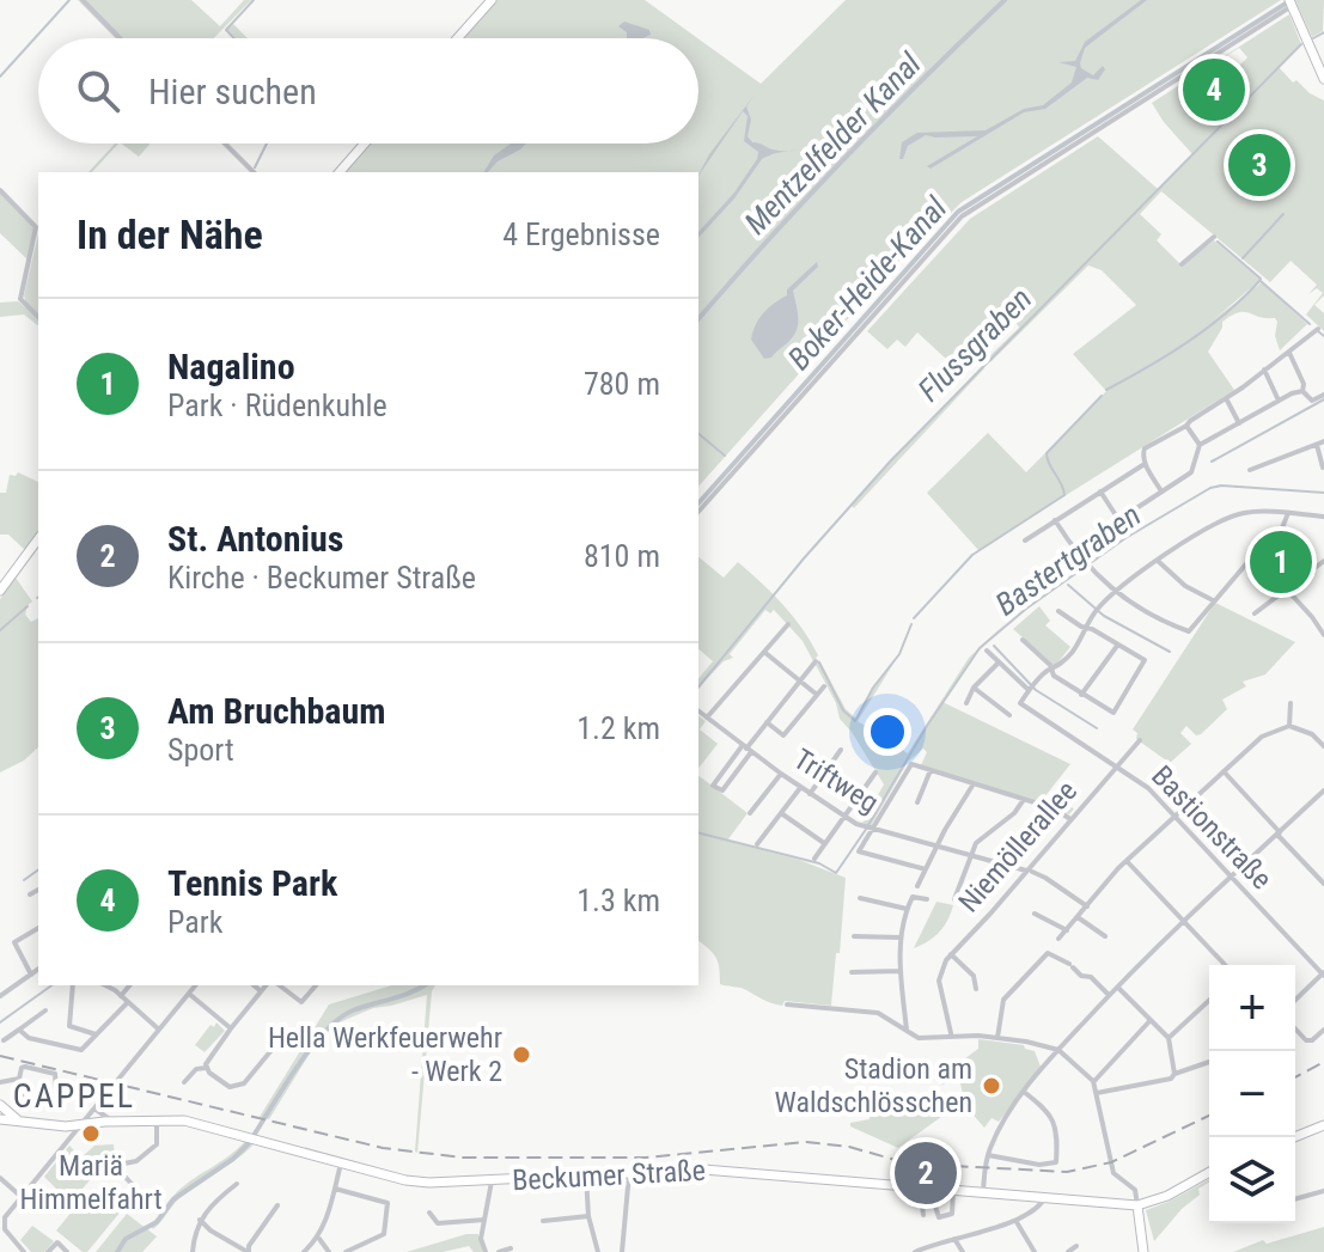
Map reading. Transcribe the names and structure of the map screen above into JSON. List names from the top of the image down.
{
  "streets": {
    "main road": ["Beckumer Straße"],
    "street": ["Triftweg", "Bastionstraße", "Niemöllerallee"]
  },
  "crossings": [
    ["Triftweg", "Niemöllerallee"],
    ["Bastionstraße", "Niemöllerallee"]
  ],
  "districts": ["CAPPEL"],
  "water": [
    "Mentzelfelder Kanal",
    "Boker-Heide-Kanal",
    "Flussgraben",
    "Bastertgraben"
  ],
  "places": ["Hella Werkfeuerwehr - Werk 2", "Stadion am Waldschlösschen", "Mariä Himmelfahrt"],
  "page": {
    "search": "Hier suchen",
    "pins": [
      "4",
      "3",
      "1",
      "2"
    ],
    "heading": ["In der Nähe", "4 Ergebnisse"],
    "list": [
      {
        "mark": "1",
        "name": "Nagalino",
        "note": "Park · Rüdenkuhle",
        "value": "780 m"
      },
      {
        "mark": "2",
        "name": "St. Antonius",
        "note": "Kirche · Beckumer Straße",
        "value": "810 m"
      },
      {
        "mark": "3",
        "name": "Am Bruchbaum",
        "note": "Sport",
        "value": "1.2 km"
      },
      {
        "mark": "4",
        "name": "Tennis Park",
        "note": "Park",
        "value": "1.3 km"
      }
    ],
    "map_buttons": ["+", "−"]
  }
}
